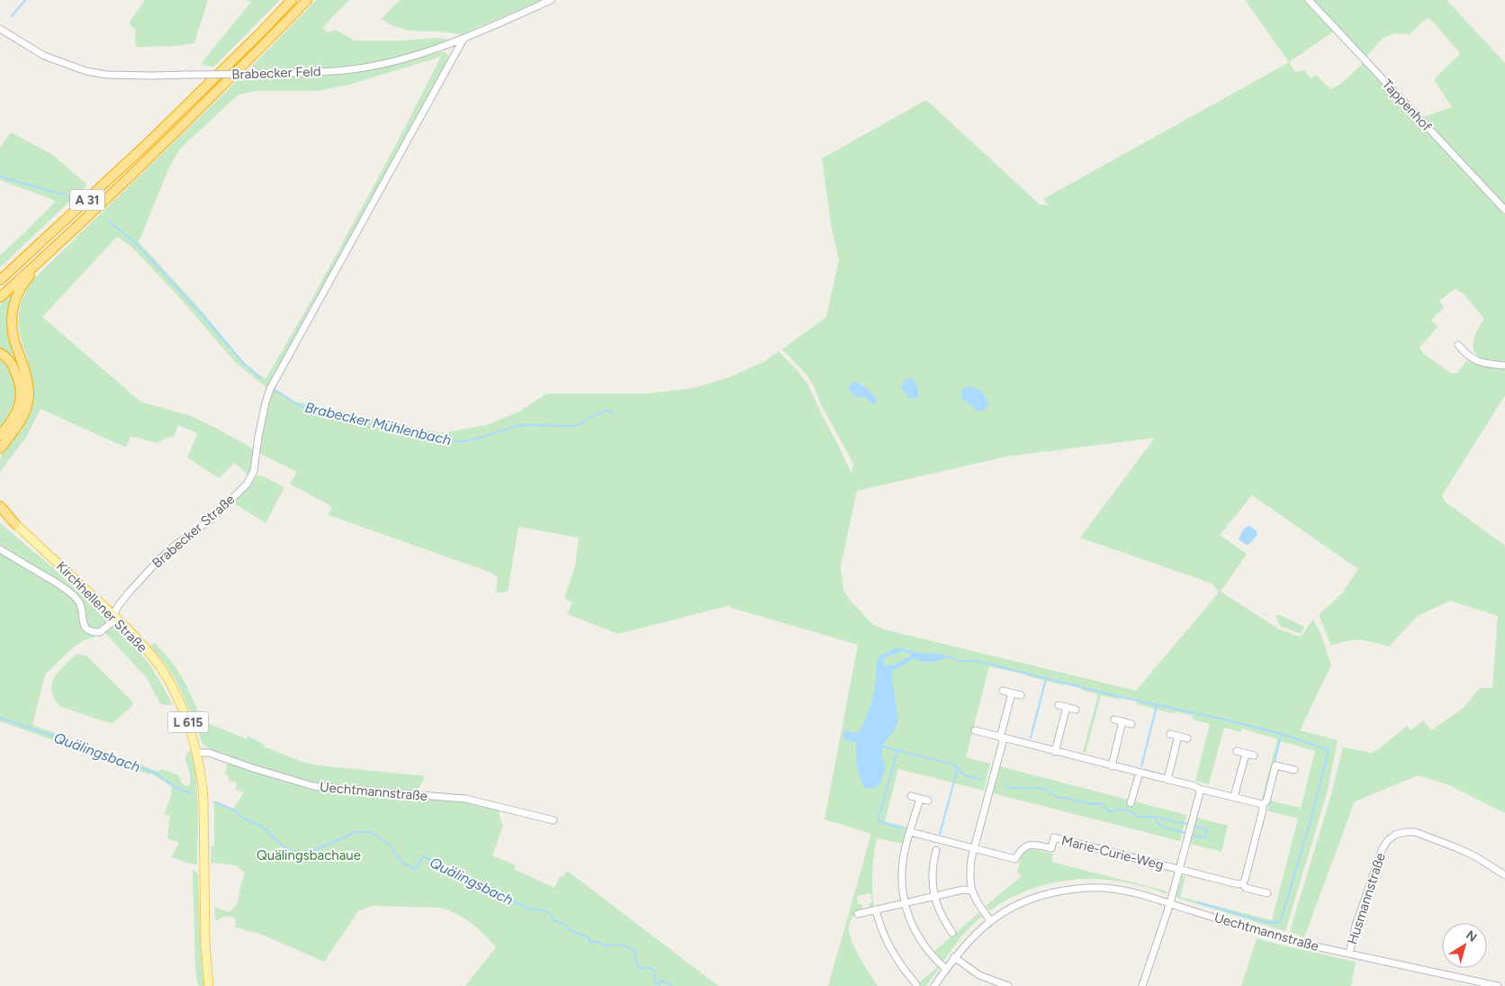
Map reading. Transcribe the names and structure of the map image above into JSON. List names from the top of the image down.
{
  "streets": {
    "highway": ["A 31"],
    "main road": ["Kirchhellener Straße", "L 615"],
    "street": [
      "Brabecker Feld",
      "Tappenhof",
      "Brabecker Straße",
      "Uechtmannstraße",
      "Marie-Curie-Weg",
      "Husmannstraße"
    ]
  },
  "crossings": [
    ["Brabecker Feld", "Brabecker Straße"],
    ["Brabecker Straße", "Kirchhellener Straße"],
    ["Kirchhellener Straße", "Uechtmannstraße"],
    ["Uechtmannstraße", "Husmannstraße"]
  ],
  "water": ["Brabecker Mühlenbach", "Quälingsbach"],
  "parks": ["Quälingsbachaue"],
  "north": "top right"
}
